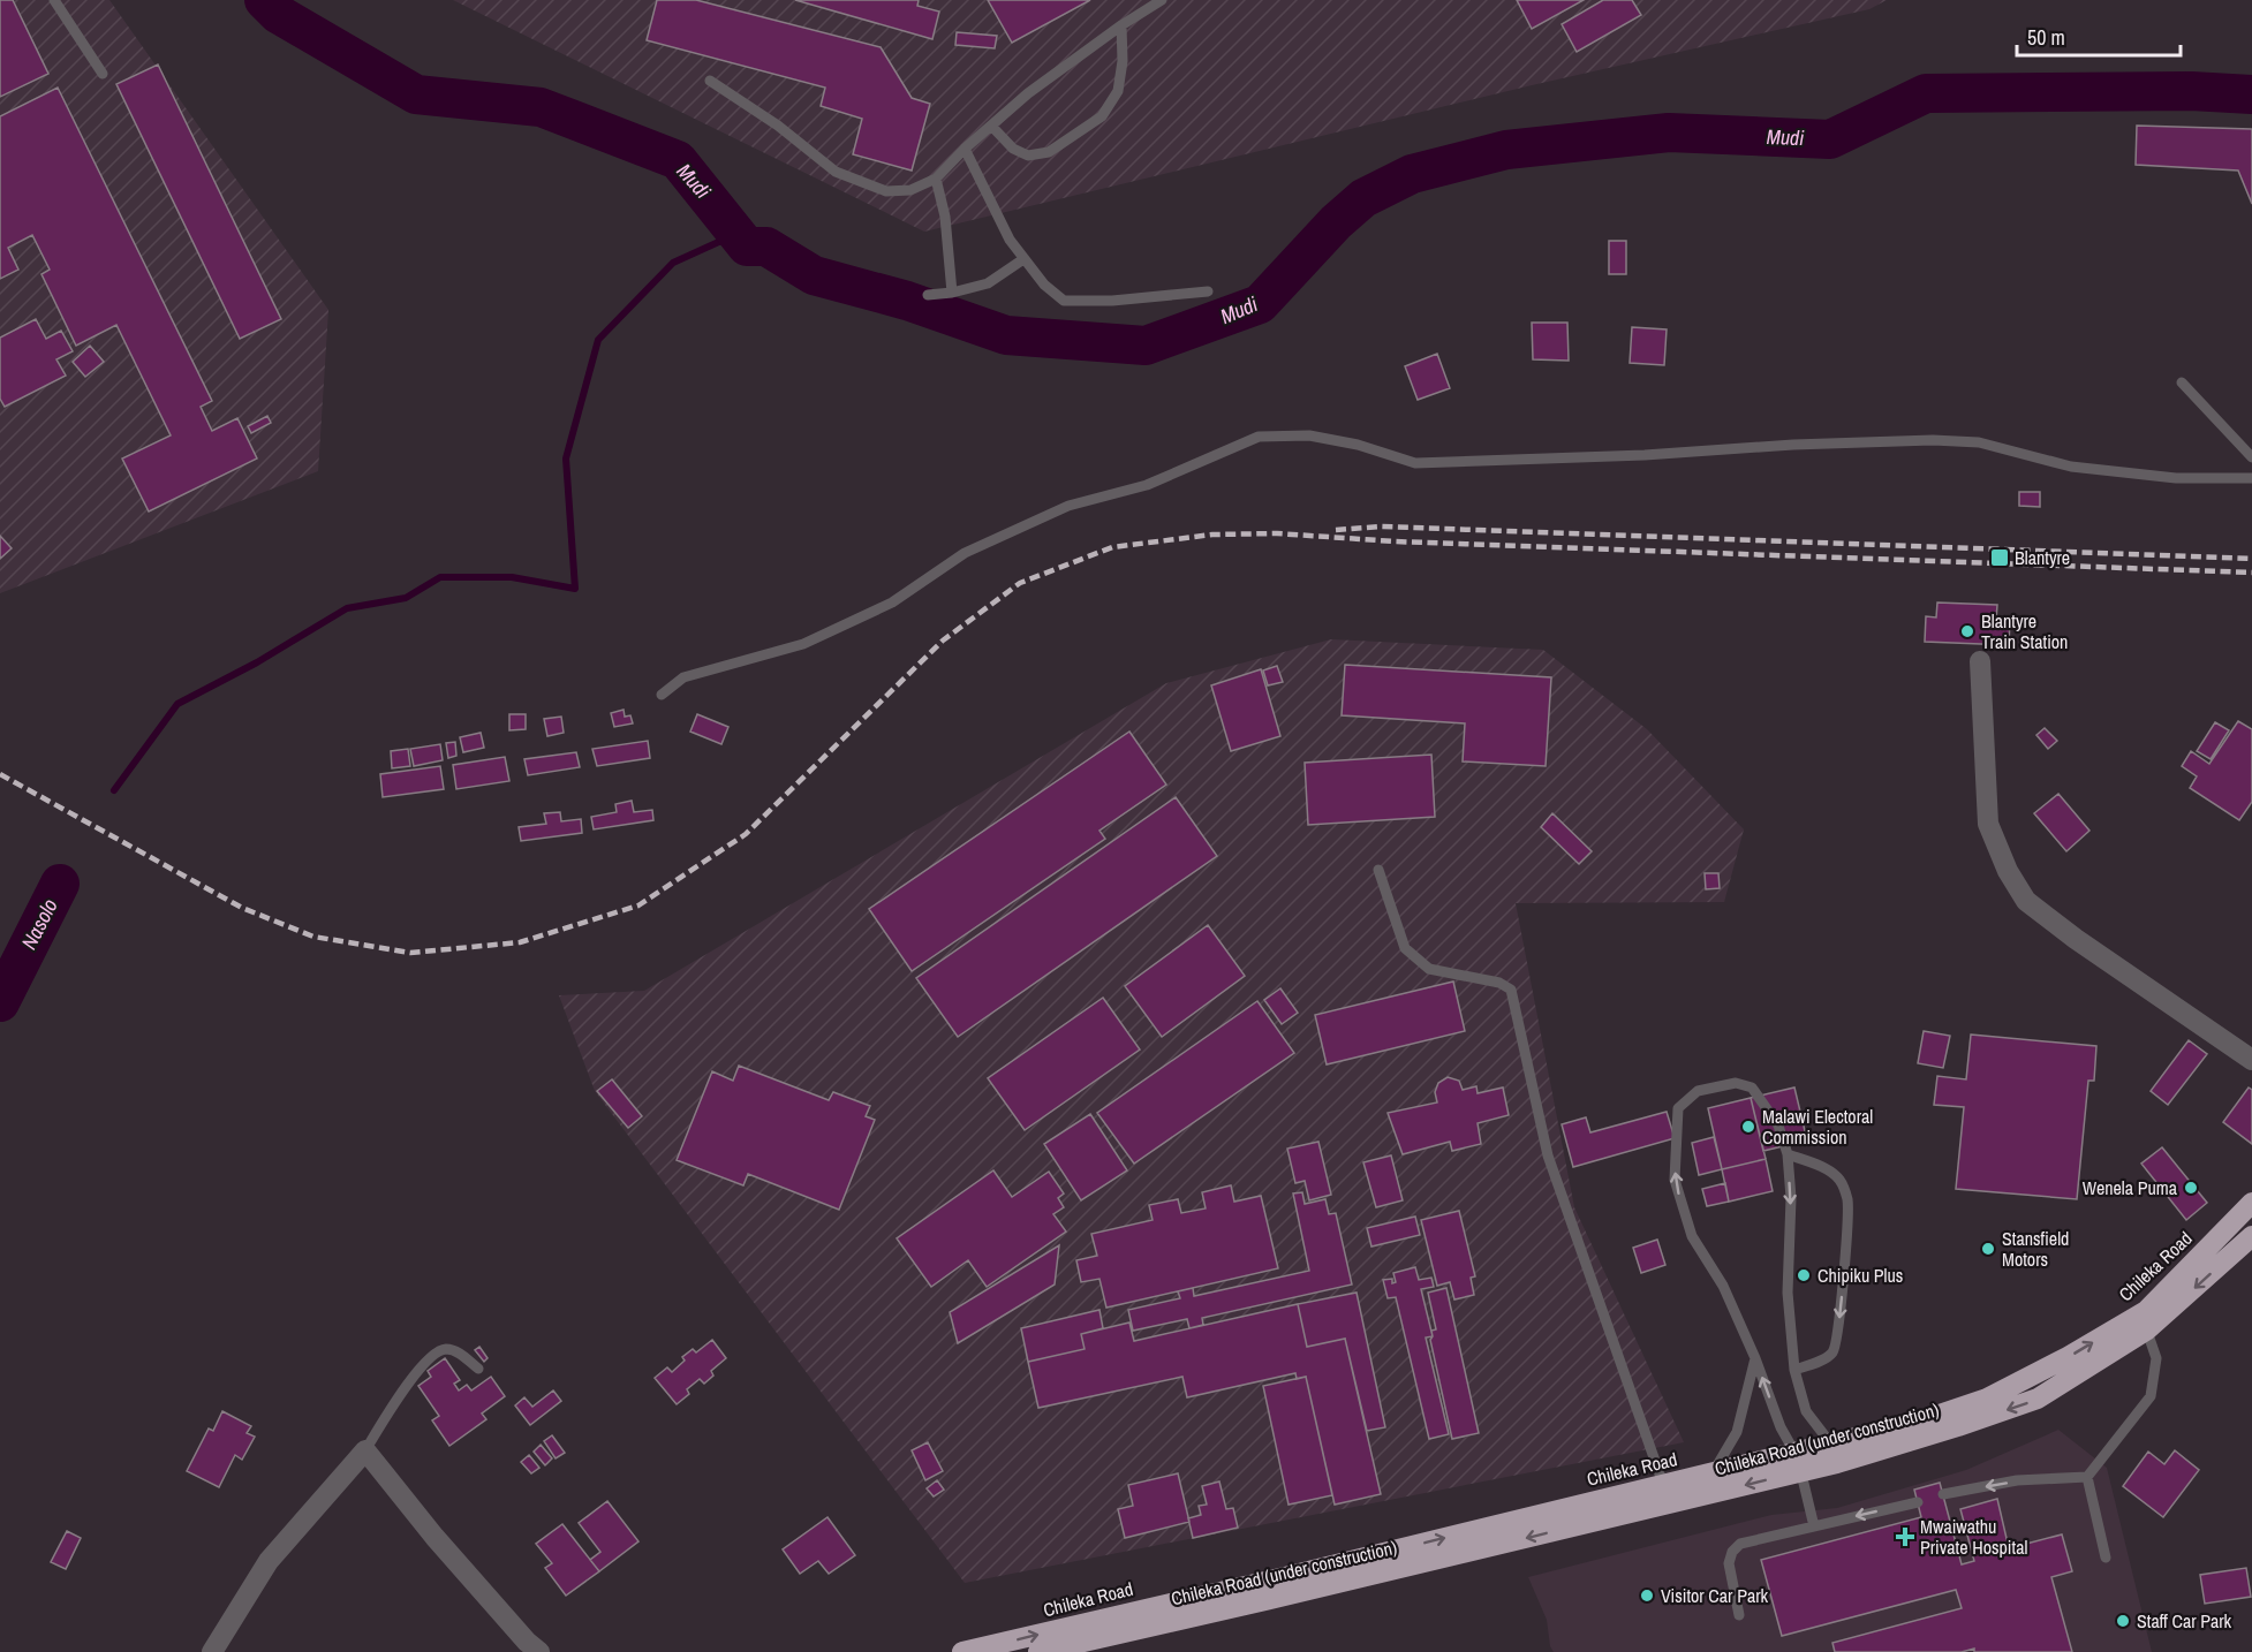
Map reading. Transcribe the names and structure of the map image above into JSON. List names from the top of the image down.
{
  "streets": {
    "highway": ["Chileka Road", "Chileka Road (under construction)"]
  },
  "crossings": [
    ["Chileka Road", "Chileka Road (under construction)"]
  ],
  "one_way": ["Chileka Road", "Chileka Road (under construction)"],
  "water": ["Mudi", "Nasolo"],
  "places": {
    "transit": ["Blantyre"],
    "other": [
      "Blantyre Train Station",
      "Malawi Electoral Commission",
      "Wenela Puma",
      "Stansfield Motors",
      "Chipiku Plus",
      "Visitor Car Park",
      "Staff Car Park"
    ],
    "health": ["Mwaiwathu Private Hospital"]
  },
  "scale_bar": "50 m"
}
